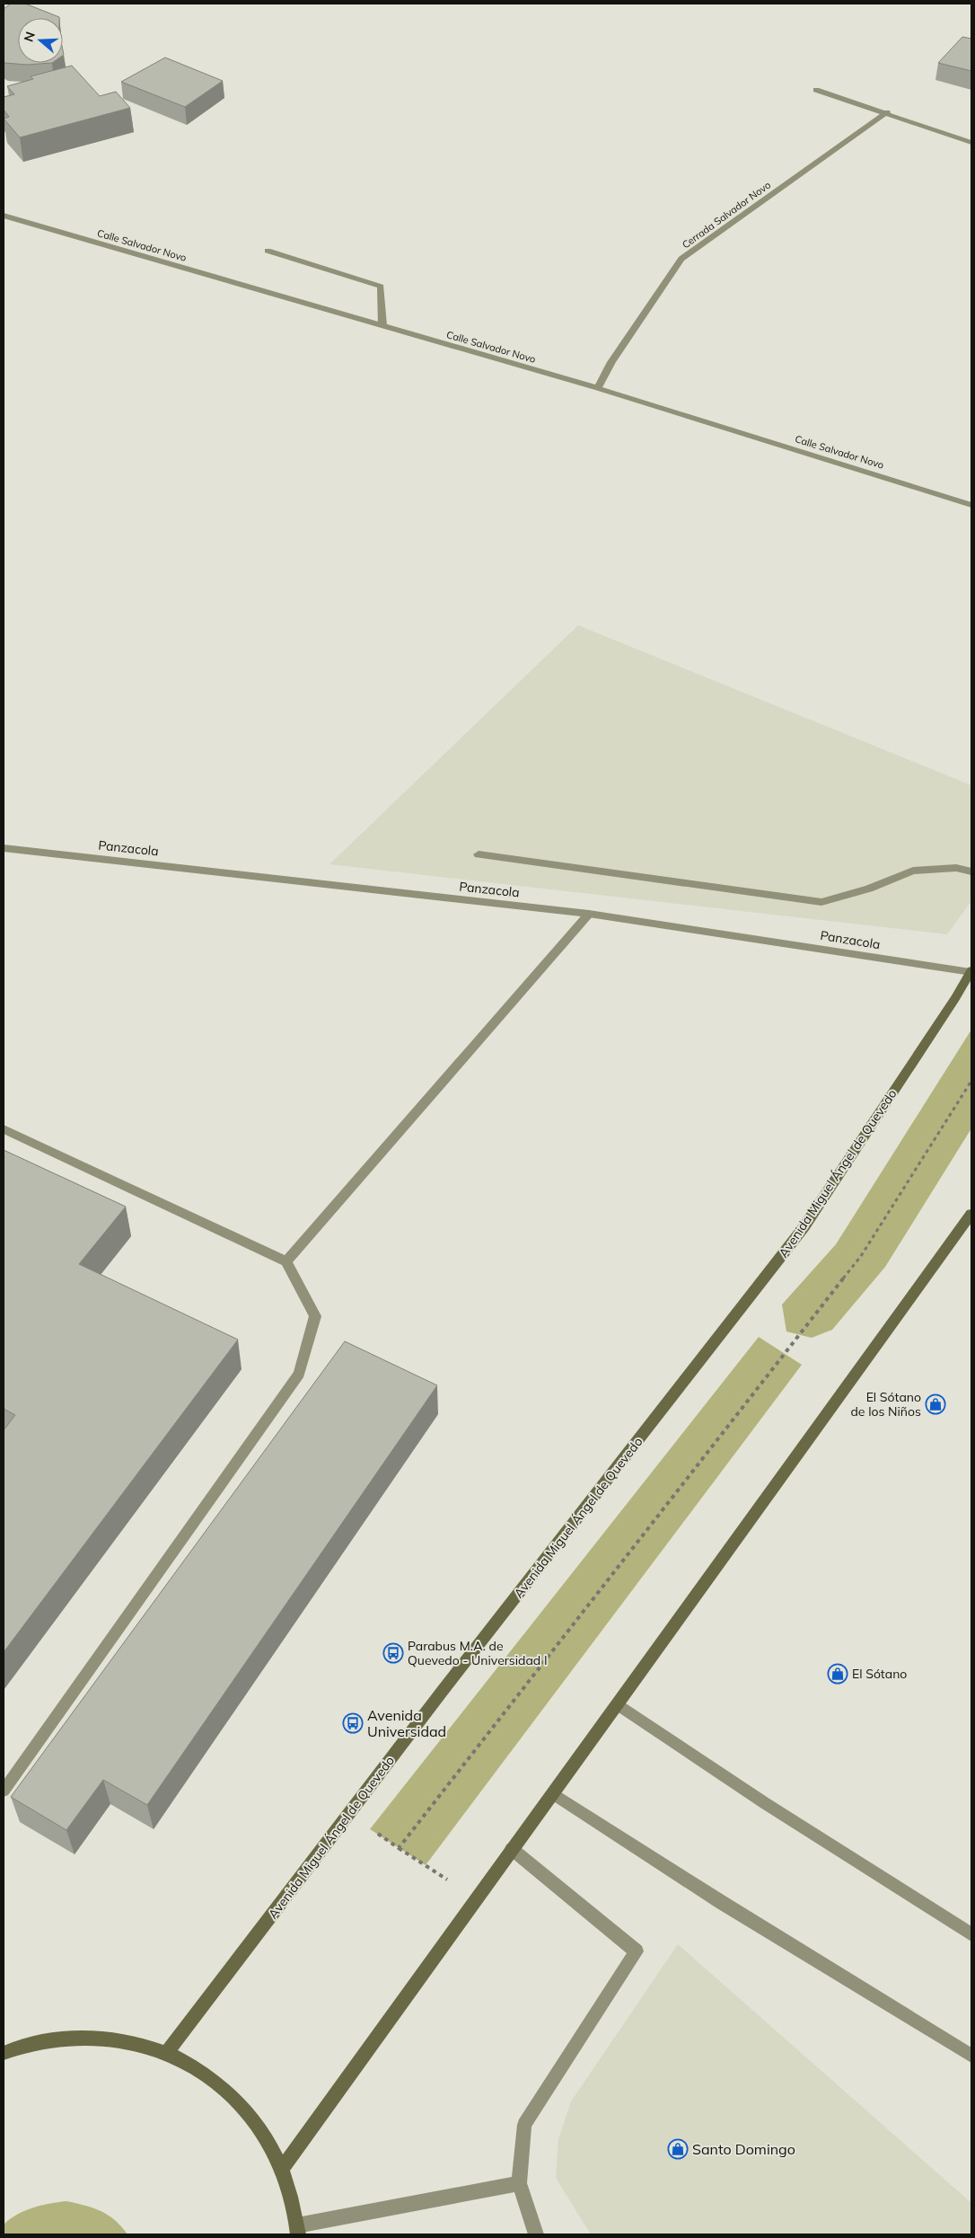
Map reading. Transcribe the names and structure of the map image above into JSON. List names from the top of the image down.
{
  "streets": {
    "main road": ["Avenida Miguel Ángel de Quevedo"],
    "street": ["Cerrada Salvador Novo", "Calle Salvador Novo", "Panzacola"]
  },
  "crossings": [
    ["Cerrada Salvador Novo", "Calle Salvador Novo"],
    ["Panzacola", "Avenida Miguel Ángel de Quevedo"]
  ],
  "places": {
    "shop": ["El Sótano de los Niños", "El Sótano", "Santo Domingo"],
    "bus stop": ["Parabus M.A. de Quevedo - Universidad I", "Avenida Universidad"]
  },
  "north": "left"
}
